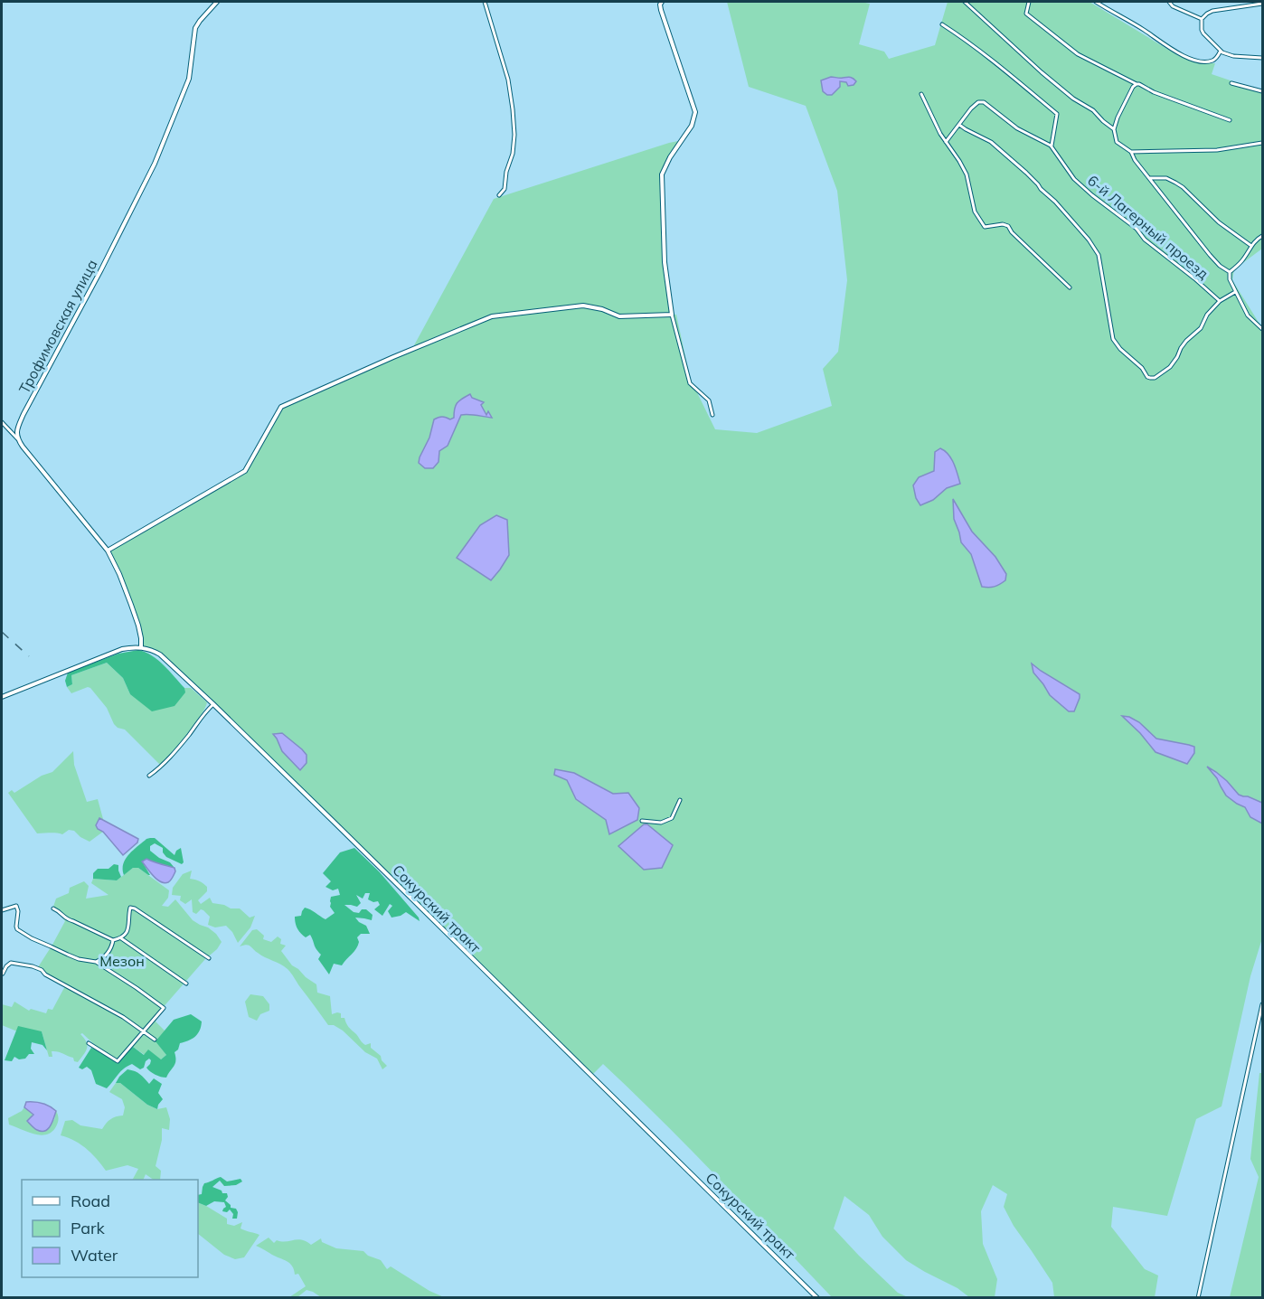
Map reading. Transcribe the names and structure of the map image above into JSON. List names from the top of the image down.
{
  "streets": {
    "street": ["6-й Лагерный проезд", "Трофимовская улица", "Сокурский тракт"]
  },
  "parks": ["Мезон"],
  "legend": ["Road", "Park", "Water"]
}
